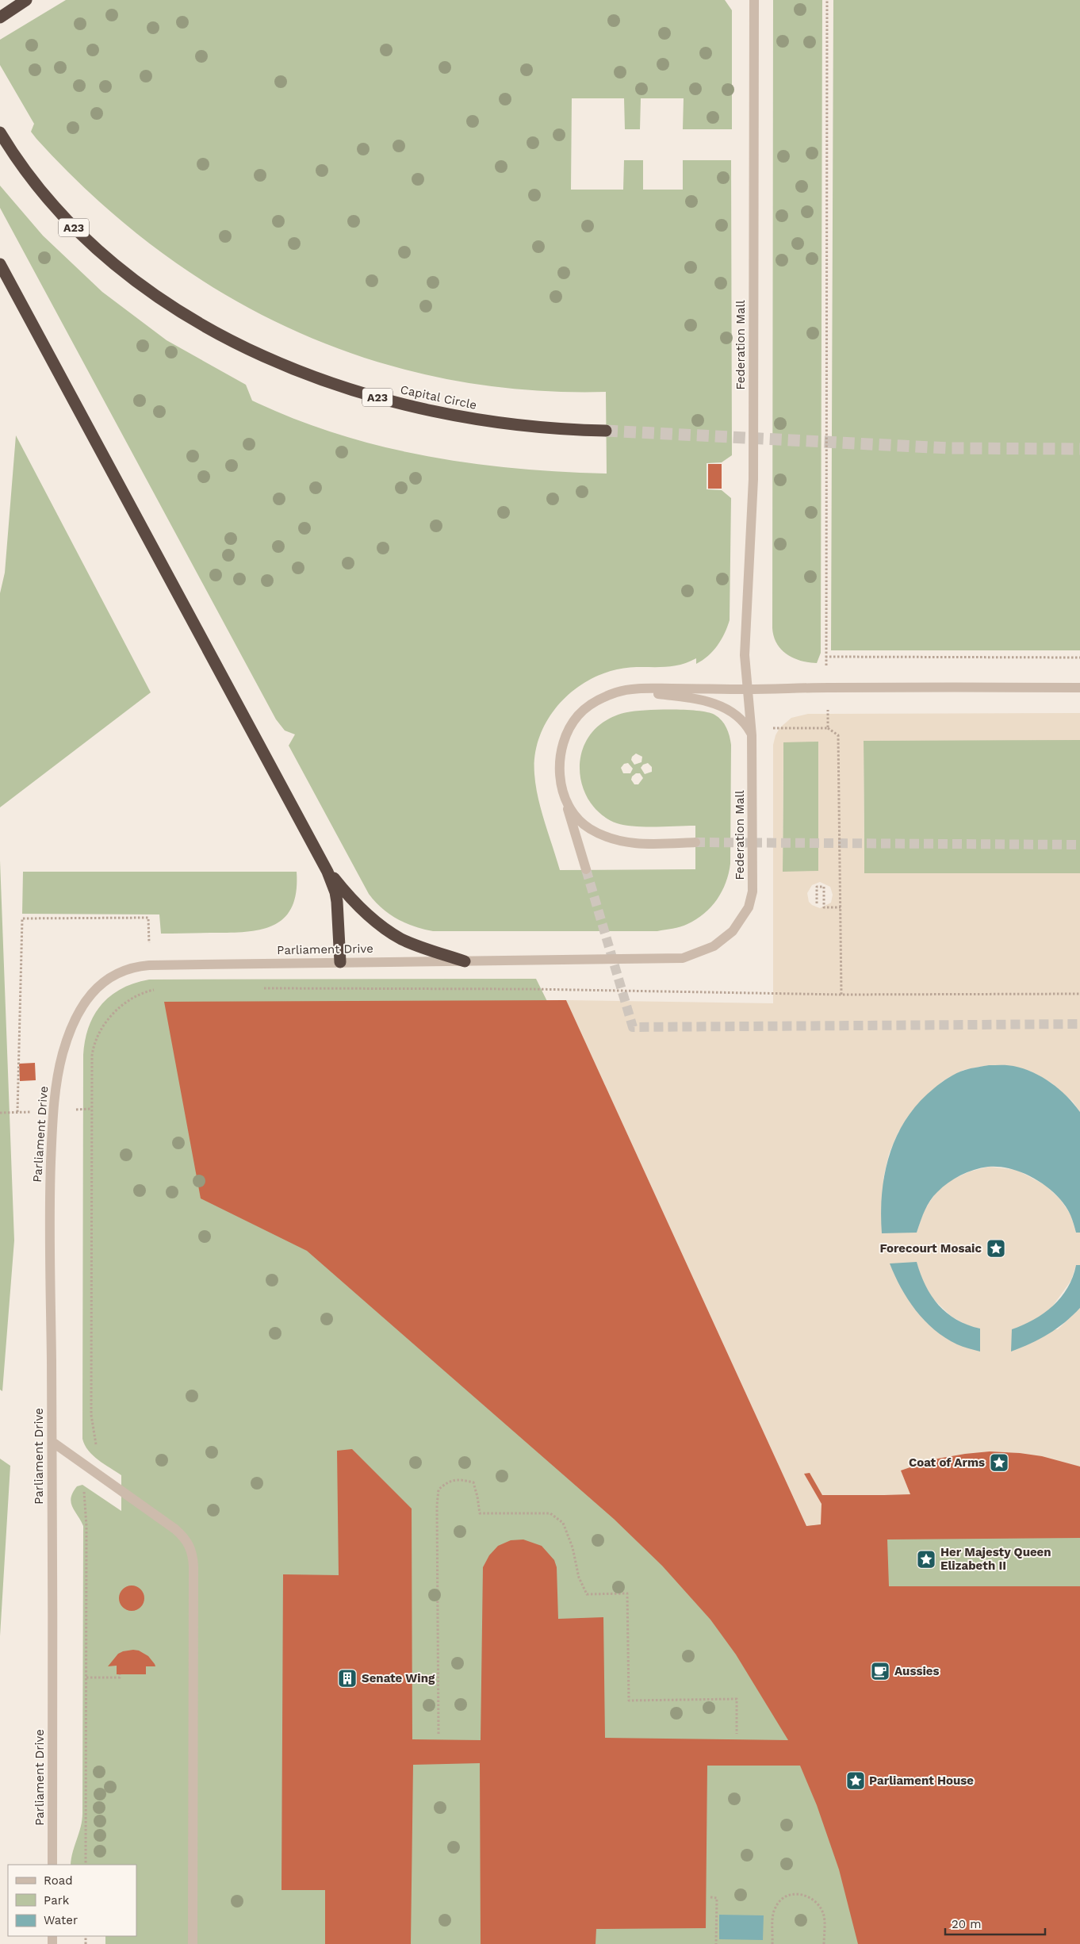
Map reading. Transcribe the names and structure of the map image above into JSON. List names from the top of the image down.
{
  "streets": {
    "highway": ["A23", "Capital Circle"],
    "street": ["Federation Mall", "Parliament Drive"]
  },
  "crossings": [
    ["Federation Mall", "Parliament Drive"]
  ],
  "places": {
    "place": [
      "Forecourt Mosaic",
      "Coat of Arms",
      "Her Majesty Queen Elizabeth II",
      "Parliament House"
    ],
    "cafe": ["Aussies"],
    "building": ["Senate Wing"]
  },
  "legend": ["Road", "Park", "Water"],
  "scale_bar": "20 m"
}
